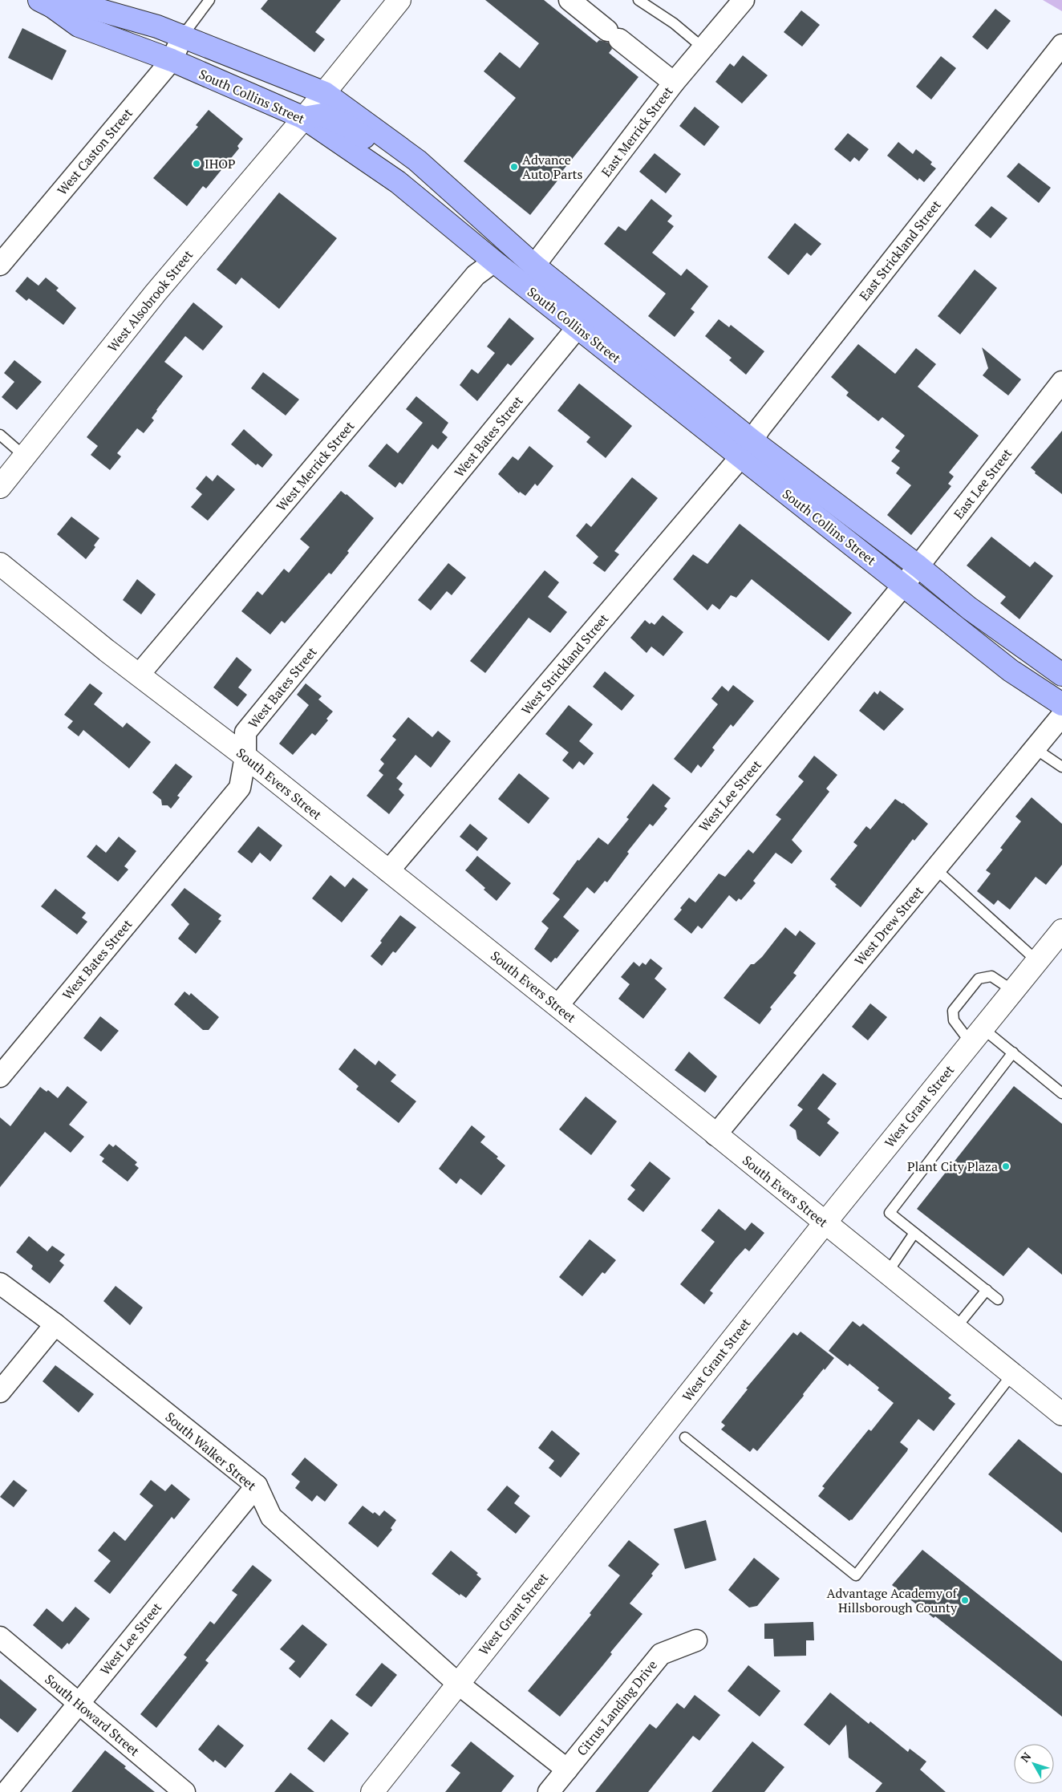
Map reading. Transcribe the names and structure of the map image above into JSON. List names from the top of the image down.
{
  "streets": {
    "main road": ["South Collins Street"],
    "street": [
      "East Merrick Street",
      "West Caston Street",
      "East Strickland Street",
      "West Alsobrook Street",
      "West Bates Street",
      "West Merrick Street",
      "East Lee Street",
      "West Strickland Street",
      "South Evers Street",
      "West Lee Street",
      "West Drew Street",
      "West Grant Street",
      "South Walker Street",
      "Citrus Landing Drive",
      "South Howard Street"
    ]
  },
  "crossings": [
    ["South Collins Street", "East Merrick Street"],
    ["South Collins Street", "West Caston Street"],
    ["South Collins Street", "East Strickland Street"],
    ["South Collins Street", "West Alsobrook Street"],
    ["South Collins Street", "West Bates Street"],
    ["South Collins Street", "West Merrick Street"],
    ["South Collins Street", "East Lee Street"],
    ["South Collins Street", "West Strickland Street"],
    ["South Collins Street", "West Lee Street"],
    ["East Strickland Street", "West Strickland Street"],
    ["West Bates Street", "South Evers Street"],
    ["West Merrick Street", "South Evers Street"],
    ["East Lee Street", "West Lee Street"],
    ["West Strickland Street", "South Evers Street"],
    ["South Evers Street", "West Lee Street"],
    ["South Evers Street", "West Drew Street"],
    ["South Evers Street", "West Grant Street"],
    ["West Lee Street", "South Walker Street"],
    ["West Lee Street", "South Howard Street"],
    ["West Grant Street", "South Walker Street"],
    ["South Walker Street", "Citrus Landing Drive"]
  ],
  "places": [
    "IHOP",
    "Advance Auto Parts",
    "Plant City Plaza",
    "Advantage Academy of Hillsborough County"
  ],
  "north": "top left"
}
